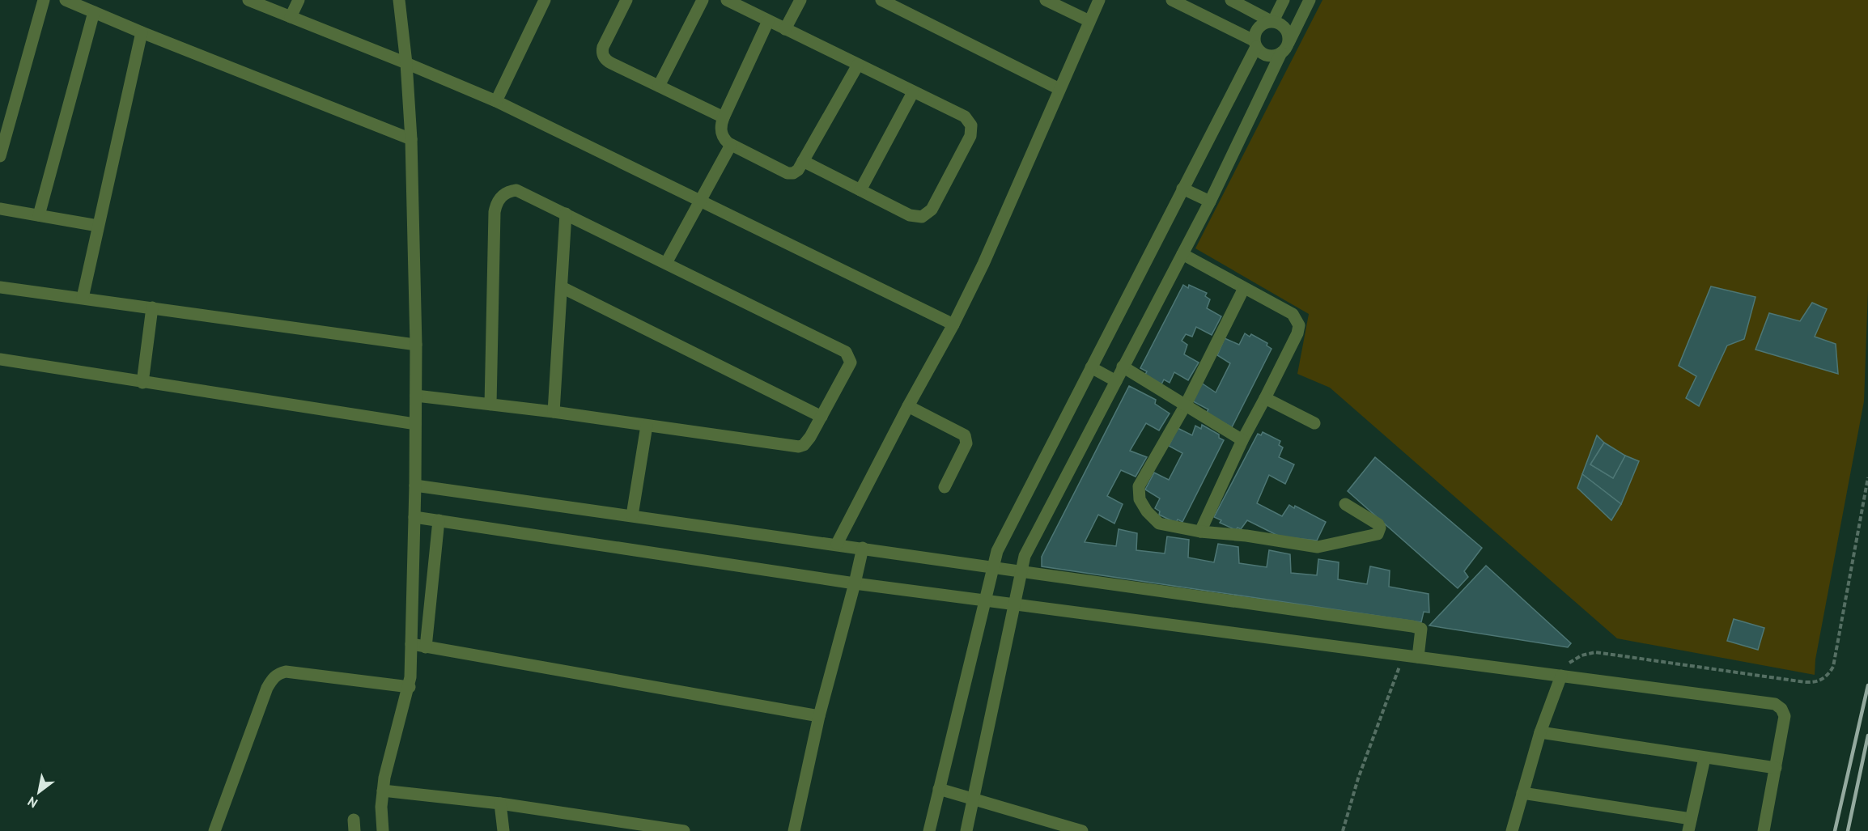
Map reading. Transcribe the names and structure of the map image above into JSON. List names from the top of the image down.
{
  "north": "bottom left"
}
